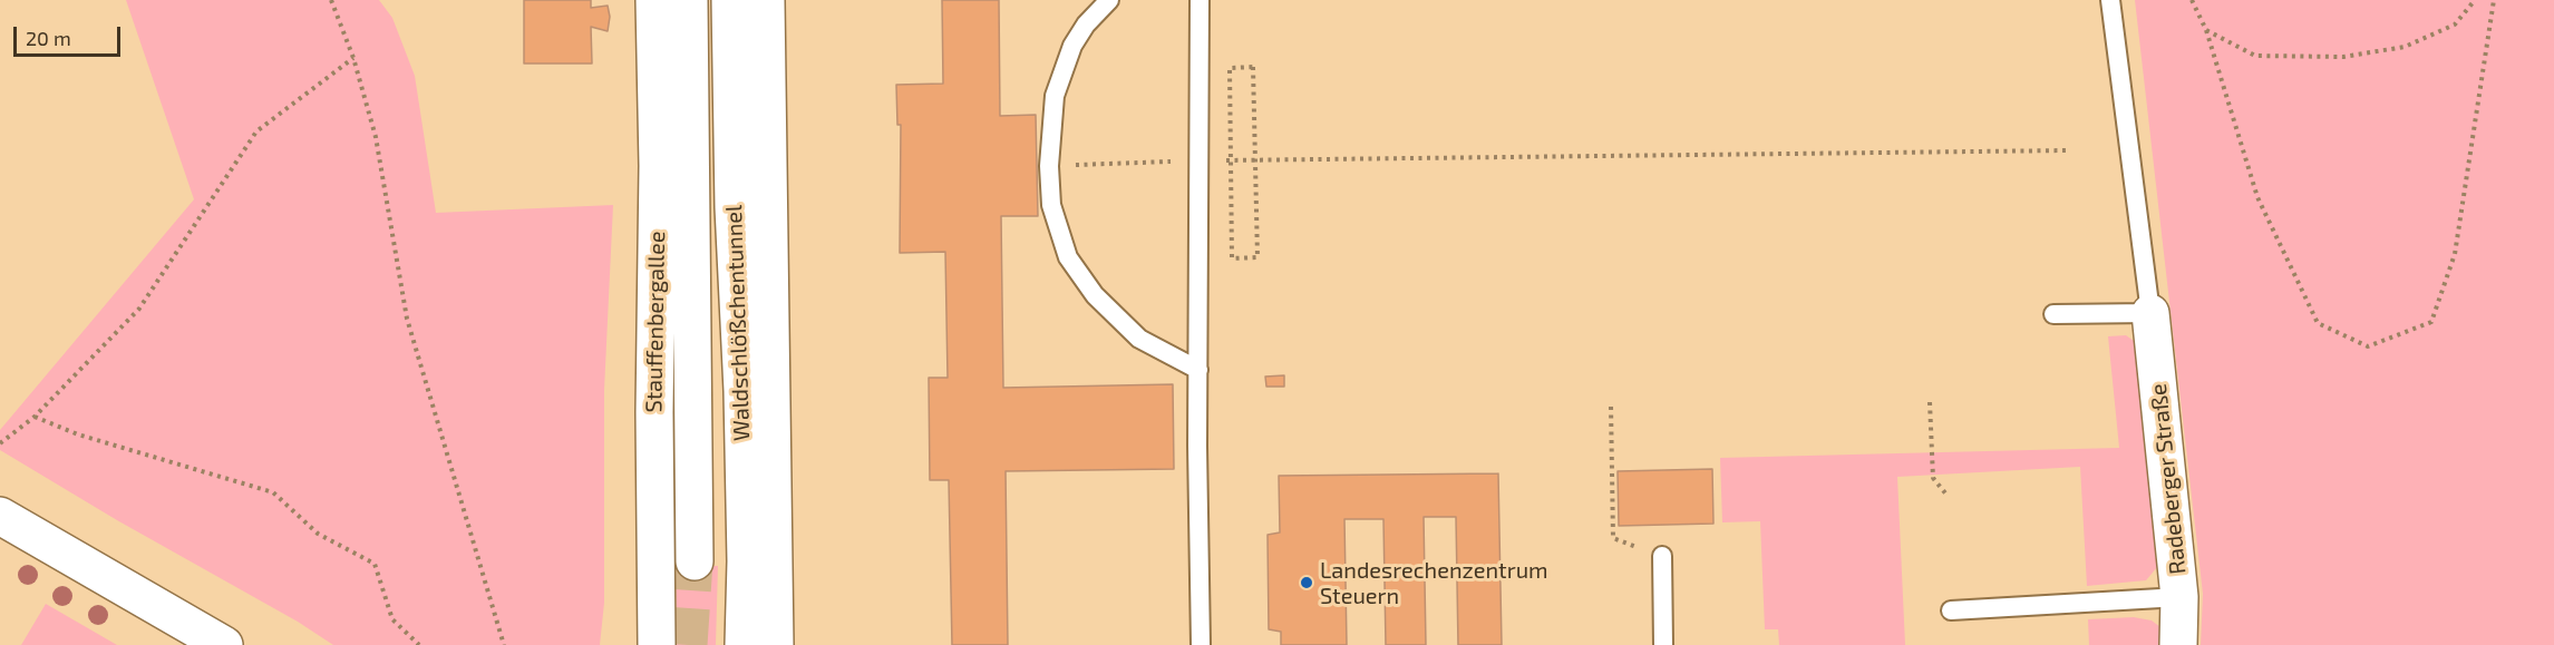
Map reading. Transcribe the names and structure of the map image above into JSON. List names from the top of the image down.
{
  "streets": {
    "main road": ["Stauffenbergallee", "Waldschlößchentunnel", "Radeberger Straße"]
  },
  "places": ["Landesrechenzentrum Steuern"],
  "scale_bar": "20 m"
}
